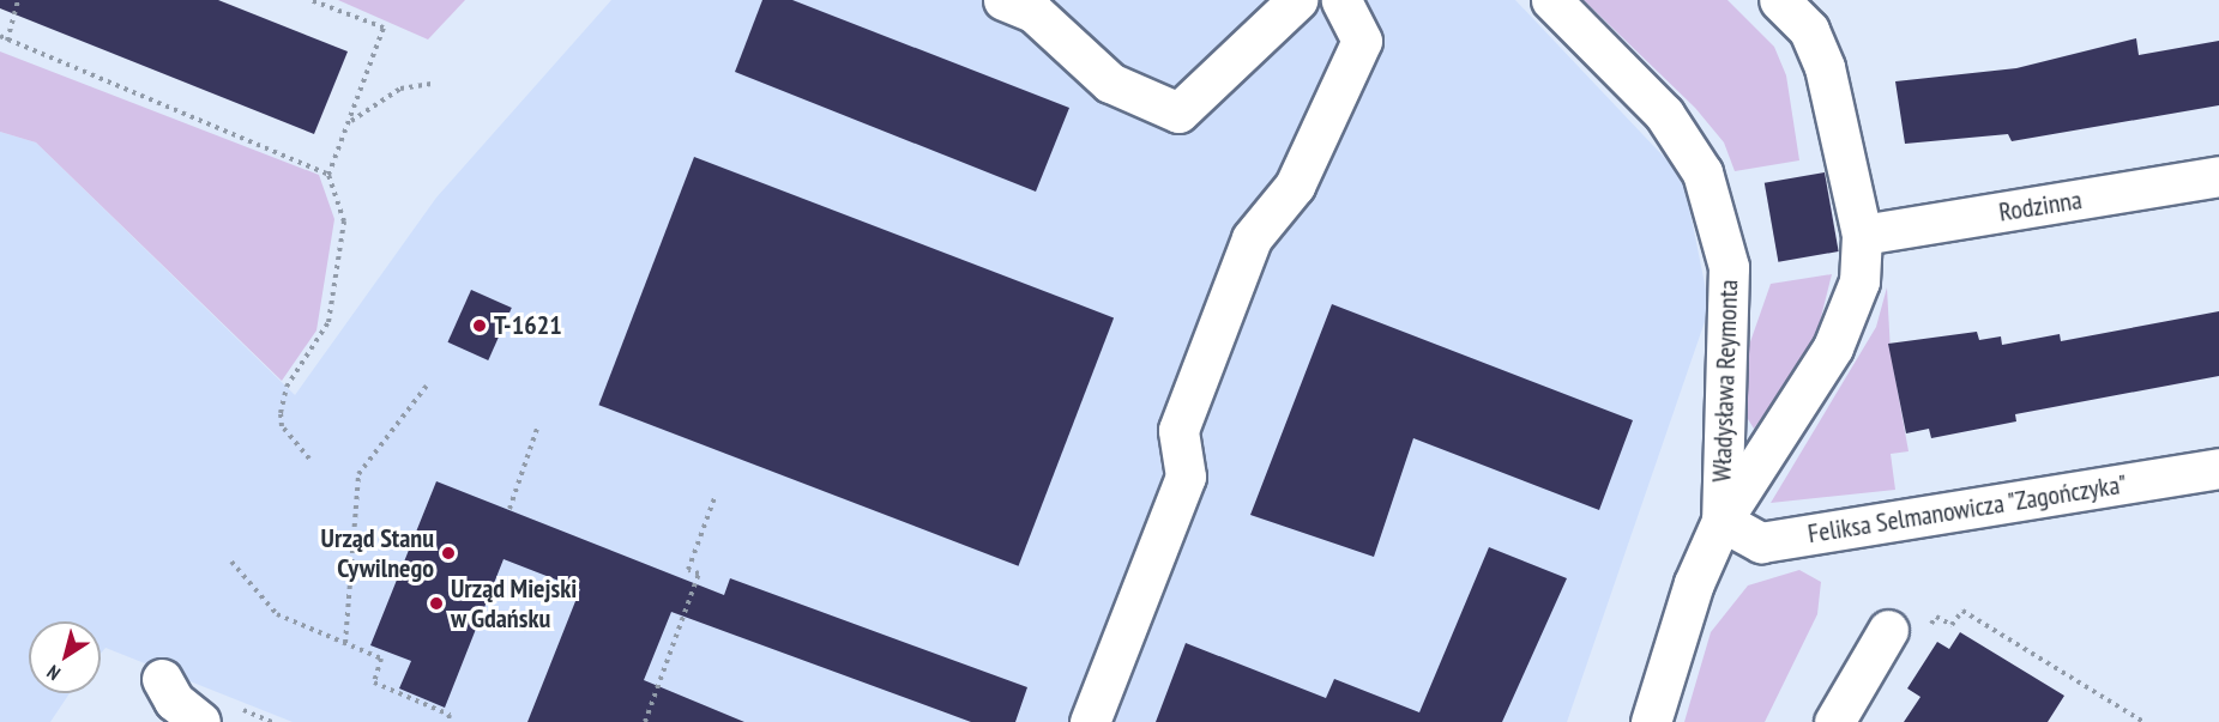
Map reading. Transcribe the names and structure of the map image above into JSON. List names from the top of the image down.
{
  "streets": {
    "street": ["Rodzinna", "Władysława Reymonta", "Feliksa Selmanowicza \"Zagończyka\""]
  },
  "crossings": [
    ["Rodzinna", "Władysława Reymonta"],
    ["Władysława Reymonta", "Feliksa Selmanowicza \"Zagończyka\""]
  ],
  "places": ["T-1621", "Urząd Stanu Cywilnego", "Urząd Miejski w Gdańsku"],
  "north": "bottom left"
}
